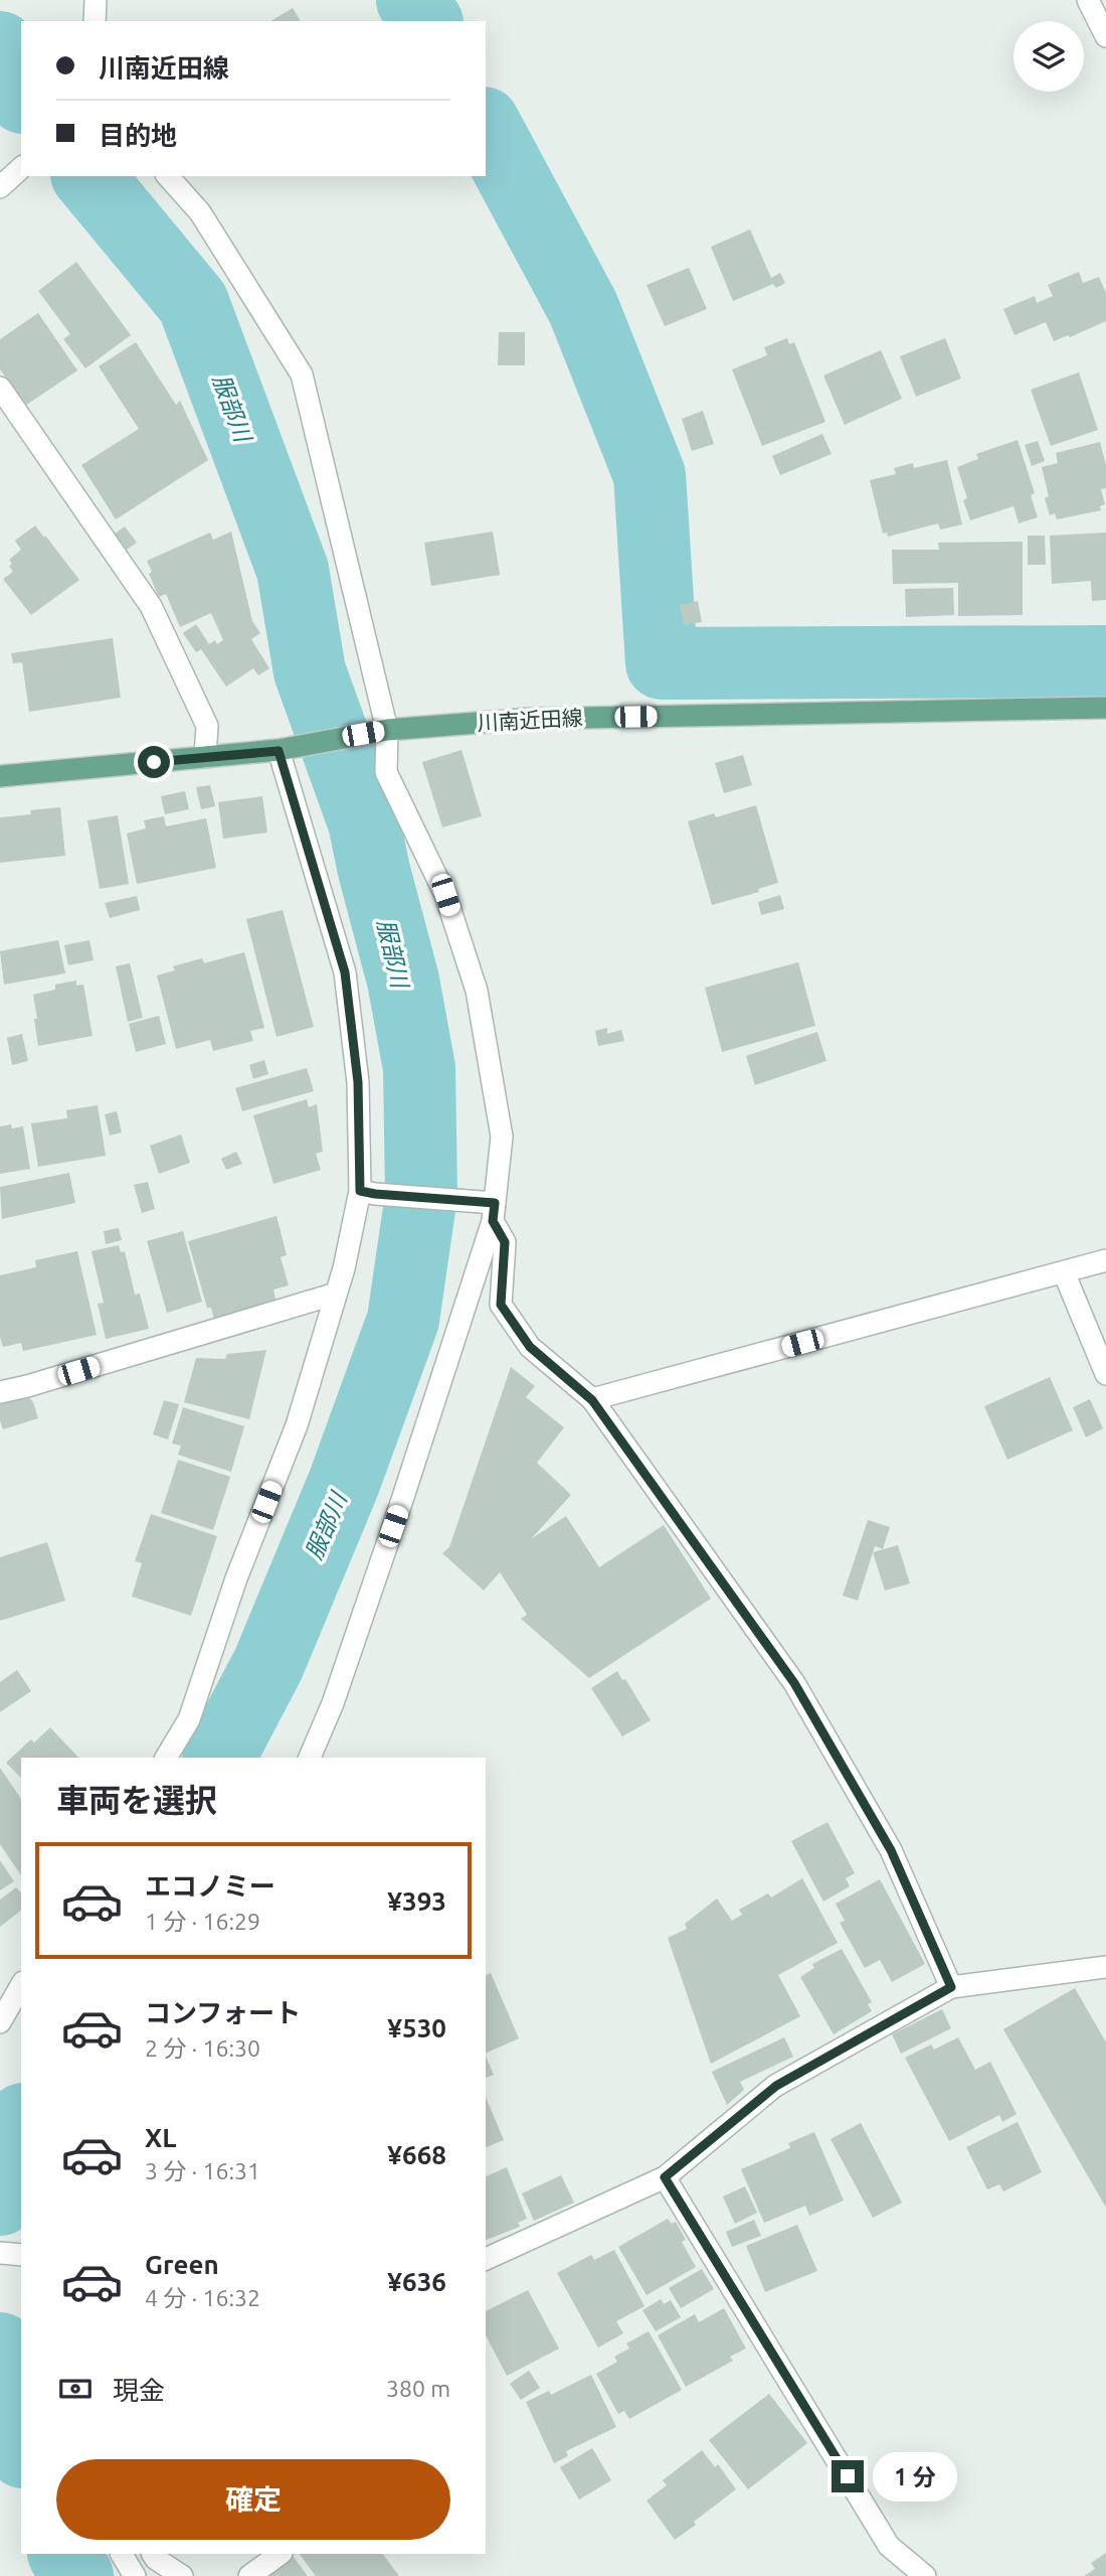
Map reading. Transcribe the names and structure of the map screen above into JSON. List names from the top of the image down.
{
  "streets": {
    "main road": ["川南近田線"]
  },
  "water": ["服部川"],
  "page": {
    "banner": ["川南近田線", "目的地"],
    "heading": "車両を選択",
    "list": [
      {
        "name": "エコノミー",
        "note": "1 分 · 16:29",
        "value": "¥393"
      },
      {
        "name": "コンフォート",
        "note": "2 分 · 16:30",
        "value": "¥530"
      },
      {
        "name": "XL",
        "note": "3 分 · 16:31",
        "value": "¥668"
      },
      {
        "name": "Green",
        "note": "4 分 · 16:32",
        "value": "¥636"
      }
    ],
    "pay": ["現金", "380 m"],
    "buttons": "確定",
    "bubble": "1 分"
  }
}
